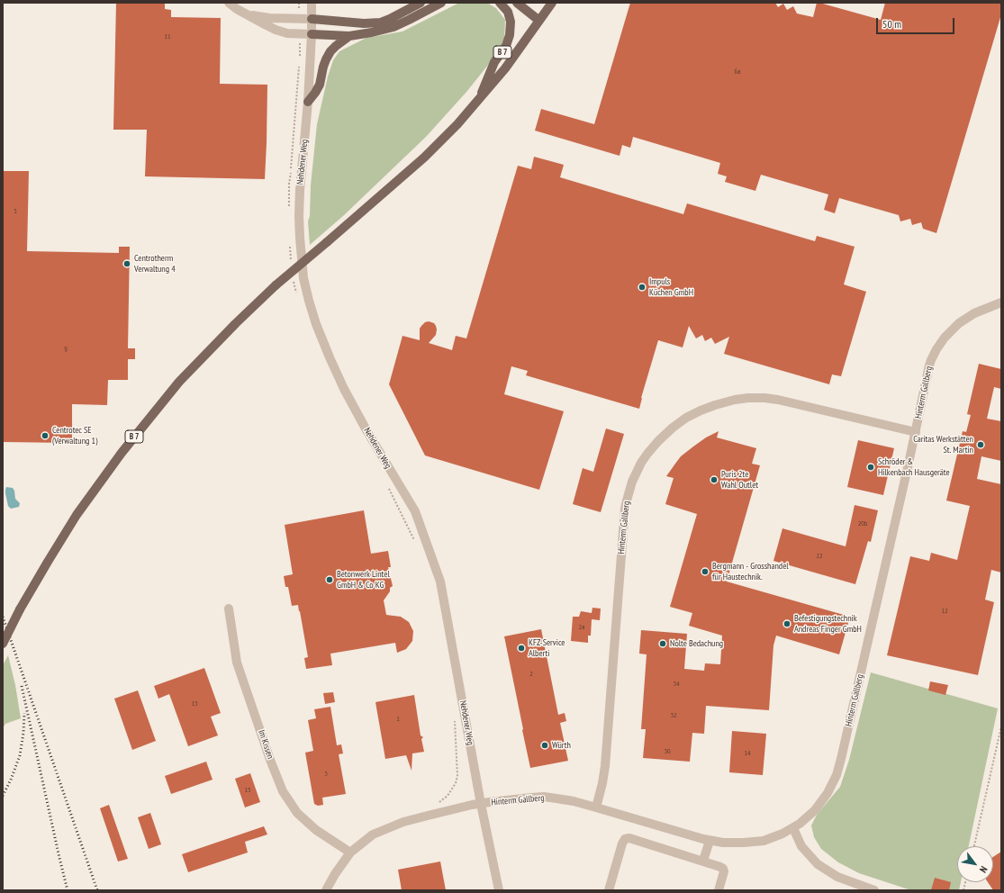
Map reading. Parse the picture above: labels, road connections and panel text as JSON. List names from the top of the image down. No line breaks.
{"streets":{"main road":["B 7"],"street":["Nehdener Weg","Hinterm Gallberg","Im Kissen"]},"crossings":[["Nehdener Weg","Hinterm Gallberg"]],"places":["Centrotherm Verwaltung 4","Impuls Küchen GmbH","Centrotec SE (Verwaltung 1)","Caritas Werkstätten St. Martin","Schröder & Hilkenbach Hausgeräte","Puris 2te Wahl Outlet","Bergmann - Grosshandel für Haustechnik.","Betonwerk Lintel GmbH & Co KG","Befestigungstechnik Andreas Finger GmbH","Nolte Bedachung","KFZ-Service Alberti","Würth"],"house_numbers":["11","6a","5","9","20b","22","12","2a","2","34","13","32","1","30","14","3","15"],"scale_bar":"50 m","north":"bottom right"}
